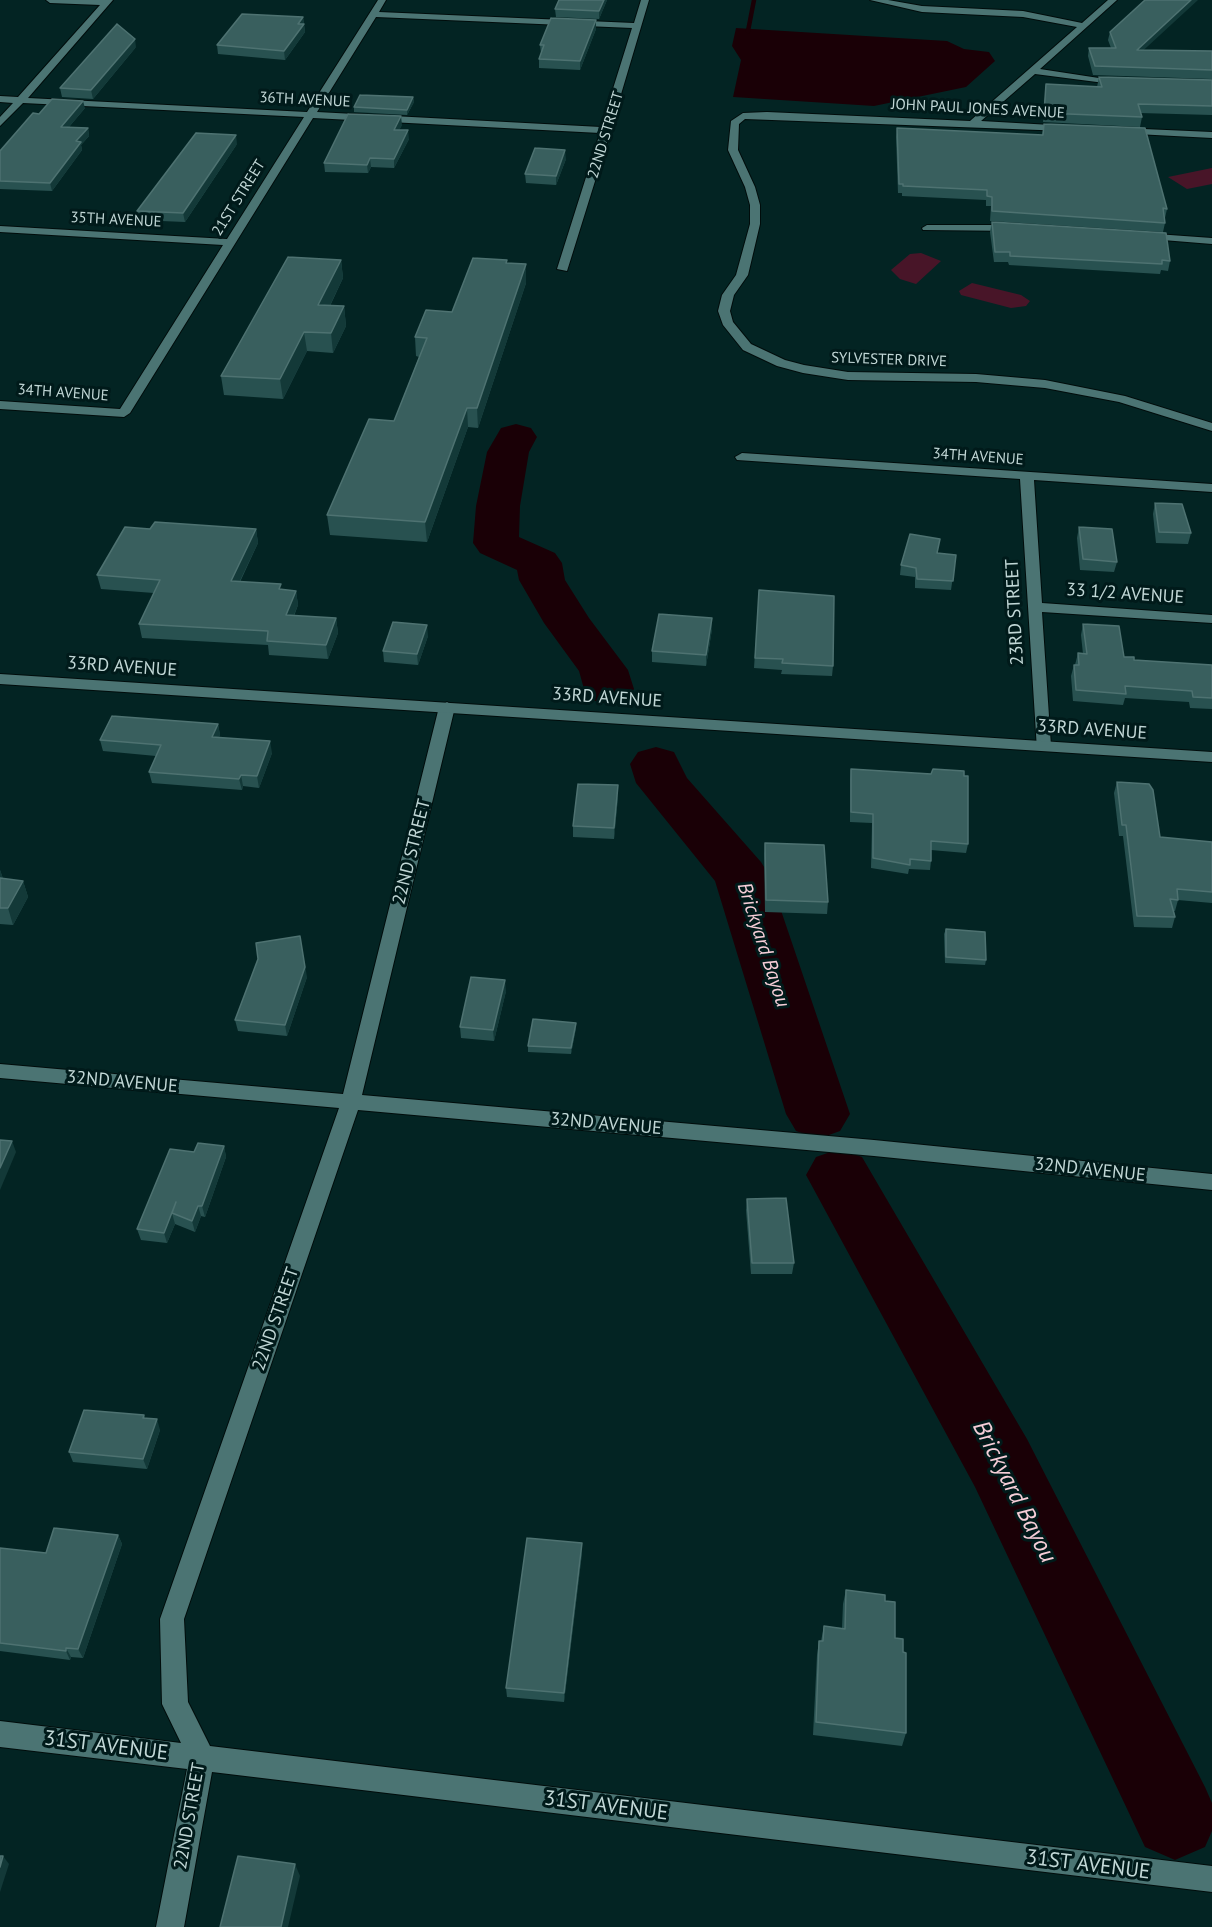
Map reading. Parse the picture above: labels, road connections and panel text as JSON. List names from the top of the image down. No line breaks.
{"streets":{"street":["36TH AVENUE","JOHN PAUL JONES AVENUE","22ND STREET","21ST STREET","35TH AVENUE","SYLVESTER DRIVE","34TH AVENUE","33 1/2 AVENUE","23RD STREET","33RD AVENUE","32ND AVENUE","31ST AVENUE"]},"crossings":[["36TH AVENUE","22ND STREET"],["36TH AVENUE","21ST STREET"],["JOHN PAUL JONES AVENUE","SYLVESTER DRIVE"],["22ND STREET","33RD AVENUE"],["22ND STREET","32ND AVENUE"],["22ND STREET","31ST AVENUE"],["21ST STREET","35TH AVENUE"],["21ST STREET","34TH AVENUE"],["34TH AVENUE","23RD STREET"],["33 1/2 AVENUE","23RD STREET"],["23RD STREET","33RD AVENUE"]],"water":["Brickyard Bayou"]}
